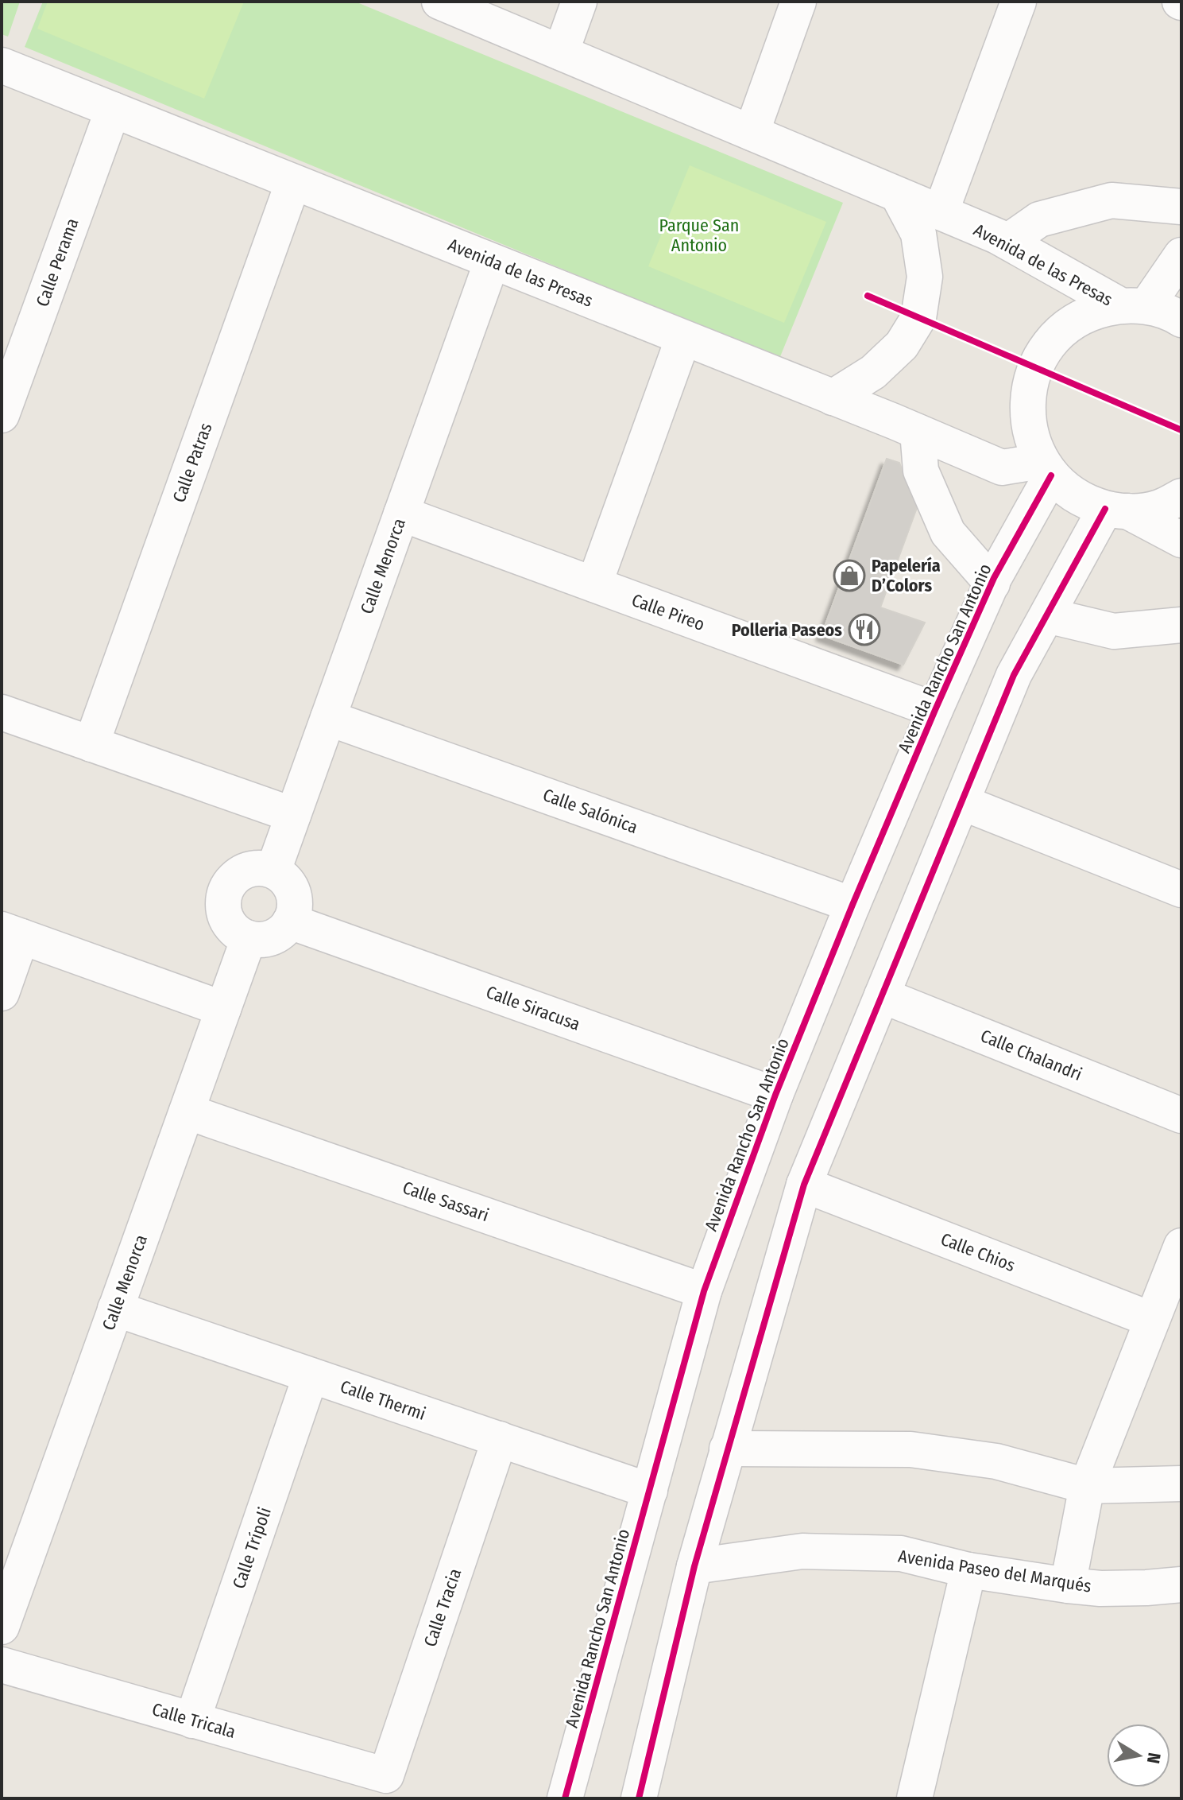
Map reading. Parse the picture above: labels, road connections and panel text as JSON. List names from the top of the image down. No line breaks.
{"streets":{"street":["Calle Perama","Avenida de las Presas","Calle Patras","Calle Menorca","Calle Pireo","Avenida Rancho San Antonio","Calle Salónica","Calle Siracusa","Calle Chalandri","Calle Sassari","Calle Chios","Calle Thermi","Calle Trípoli","Avenida Paseo del Marqués","Calle Tracia","Calle Tricala"]},"crossings":[["Calle Perama","Avenida de las Presas"],["Avenida de las Presas","Calle Patras"],["Avenida de las Presas","Calle Menorca"],["Avenida de las Presas","Avenida Rancho San Antonio"],["Calle Menorca","Calle Pireo"],["Calle Menorca","Calle Salónica"],["Calle Menorca","Calle Siracusa"],["Calle Menorca","Calle Sassari"],["Calle Menorca","Calle Thermi"],["Calle Pireo","Avenida Rancho San Antonio"],["Avenida Rancho San Antonio","Calle Salónica"],["Avenida Rancho San Antonio","Calle Siracusa"],["Avenida Rancho San Antonio","Calle Sassari"],["Avenida Rancho San Antonio","Calle Thermi"],["Calle Thermi","Calle Trípoli"],["Calle Thermi","Calle Tracia"],["Calle Trípoli","Calle Tricala"],["Calle Tracia","Calle Tricala"]],"parks":["Parque San Antonio"],"places":{"shop":["Papelería D’Colors"],"restaurant":["Polleria Paseos"]},"north":"right"}
